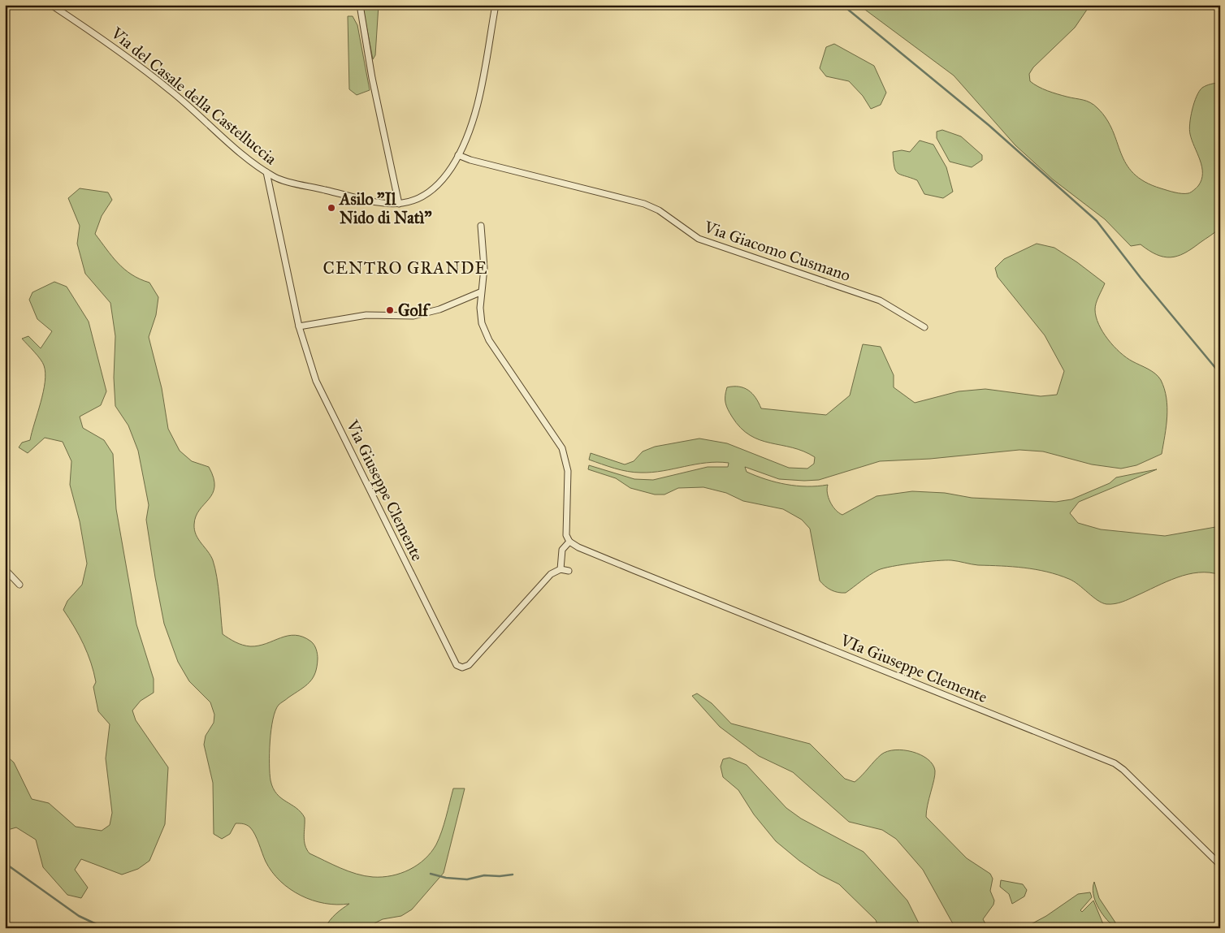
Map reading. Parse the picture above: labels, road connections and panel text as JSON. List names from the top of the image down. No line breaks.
{"streets":{"street":["Via del Casale della Castelluccia","Via Giacomo Cusmano","Via Giuseppe Clemente","VIa Giuseppe Clemente"]},"crossings":[["Via del Casale della Castelluccia","Via Giacomo Cusmano"],["Via del Casale della Castelluccia","Via Giuseppe Clemente"]],"districts":["CENTRO GRANDE"],"places":["Asilo \"Il Nido di Natì\"","Golf"]}
